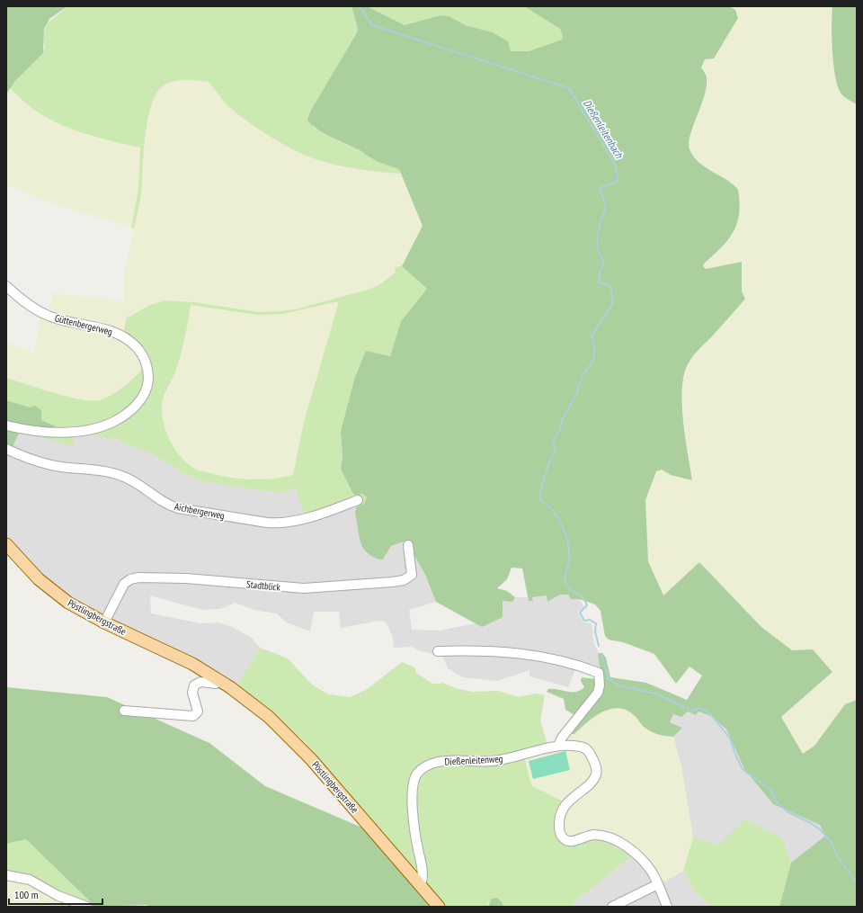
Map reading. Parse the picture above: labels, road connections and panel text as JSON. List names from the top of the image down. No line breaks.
{"streets":{"main road":["Pöstlingbergstraße"],"street":["Güttenbergerweg","Aichbergerweg","Stadtblick","Dießenleitenweg"]},"crossings":[["Stadtblick","Pöstlingbergstraße"],["Pöstlingbergstraße","Dießenleitenweg"]],"water":["Dießenleitenbach"],"scale_bar":"100 m"}
